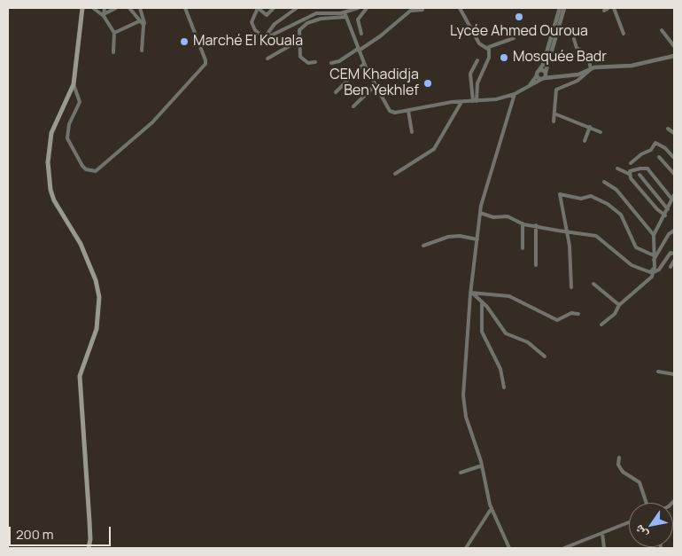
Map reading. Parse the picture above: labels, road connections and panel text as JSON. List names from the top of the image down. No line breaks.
{"places":["Lycée Ahmed Ouroua","Marché El Kouala","Mosquée Badr","CEM Khadidja Ben Yekhlef"],"scale_bar":"200 m","north":"bottom left"}
